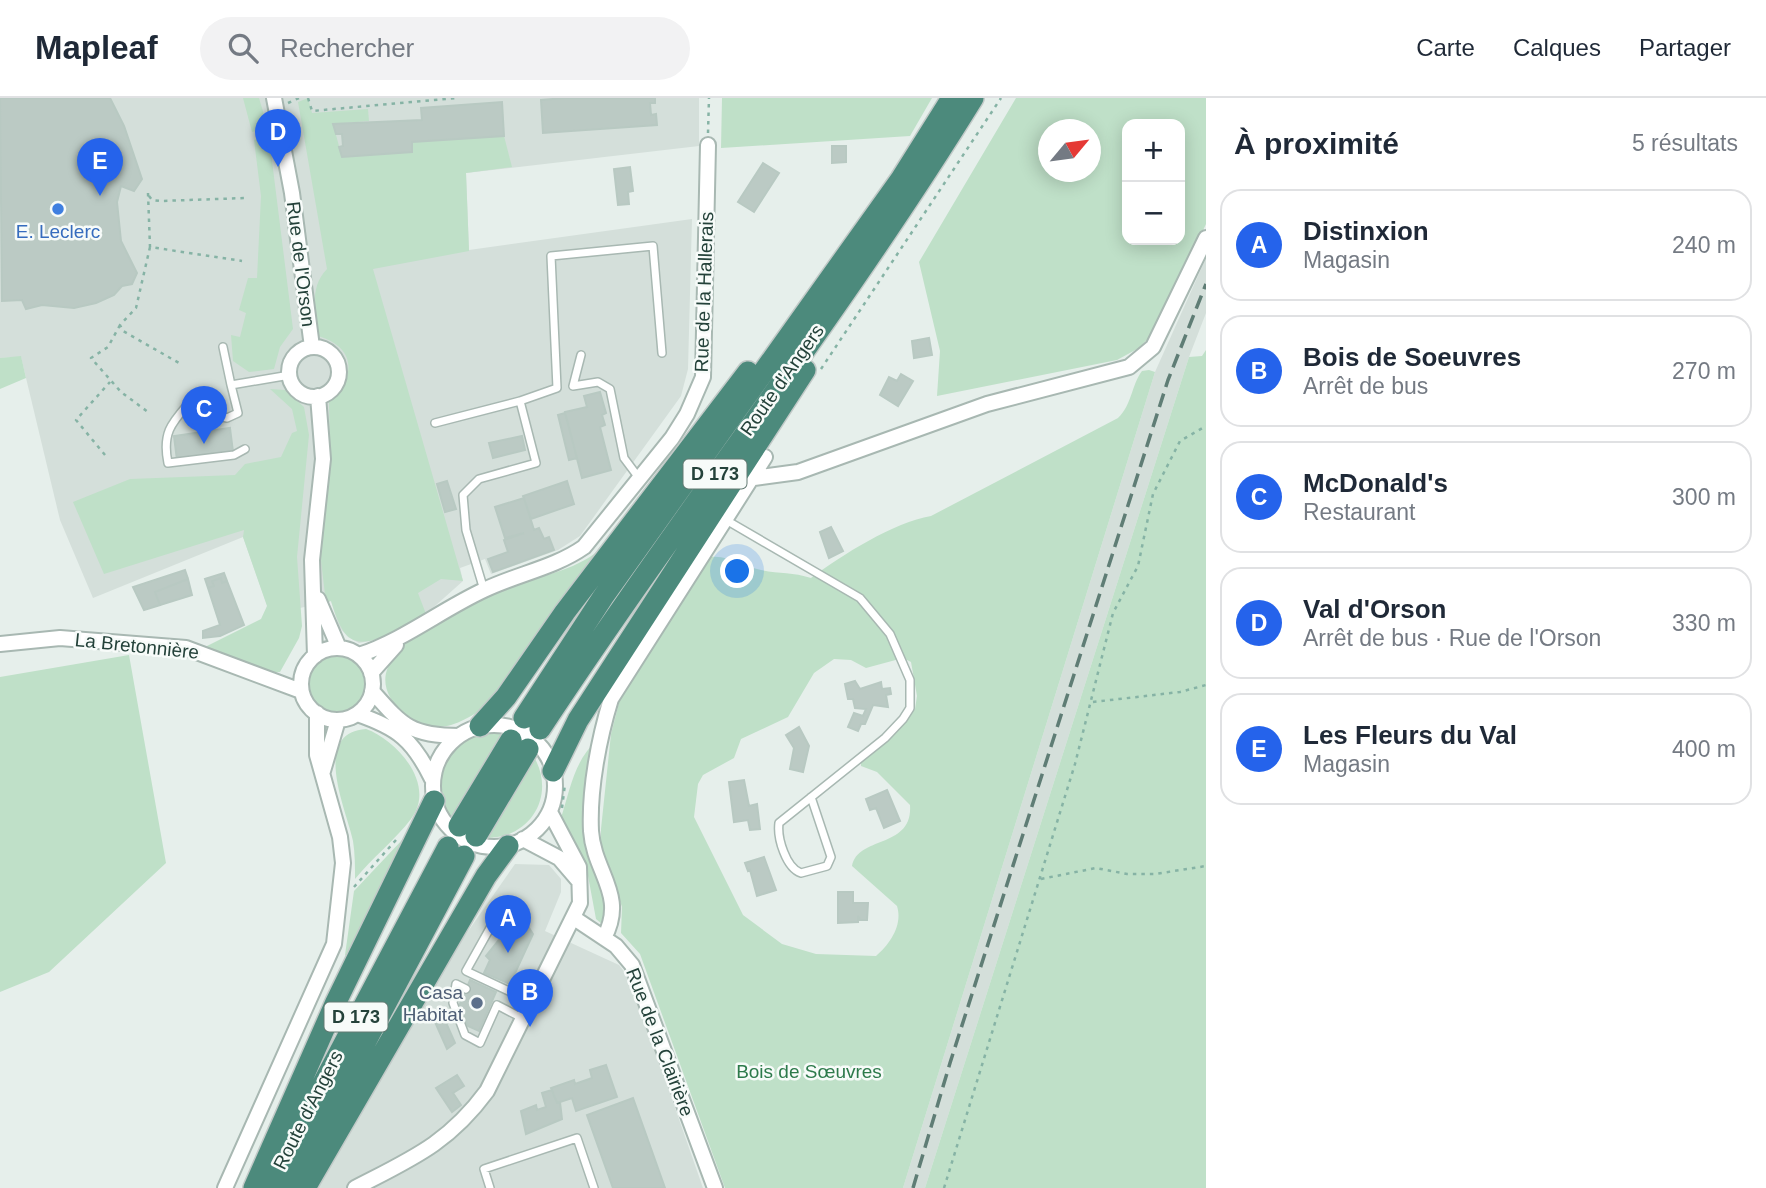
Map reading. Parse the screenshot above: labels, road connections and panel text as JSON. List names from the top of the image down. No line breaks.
{"streets":{"highway":["Route d'Angers","D 173"],"street":["Rue de l'Orson","Rue de la Hallerais","La Bretonnière","Rue de la Clairière"]},"crossings":[["Rue de la Hallerais","La Bretonnière"]],"parks":["Bois de Sœuvres"],"places":["E. Leclerc","Casa Habitat"],"north":"top right","page":{"header":"Mapleaf","search":"Rechercher","nav":["Carte","Calques","Partager"],"heading":["À proximité","5 résultats"],"pins":["D","E","C","A","B"],"map_buttons":["+","−"],"list":[{"mark":"A","name":"Distinxion","note":"Magasin","value":"240 m"},{"mark":"B","name":"Bois de Soeuvres","note":"Arrêt de bus","value":"270 m"},{"mark":"C","name":"McDonald's","note":"Restaurant","value":"300 m"},{"mark":"D","name":"Val d'Orson","note":"Arrêt de bus · Rue de l'Orson","value":"330 m"},{"mark":"E","name":"Les Fleurs du Val","note":"Magasin","value":"400 m"}]}}
